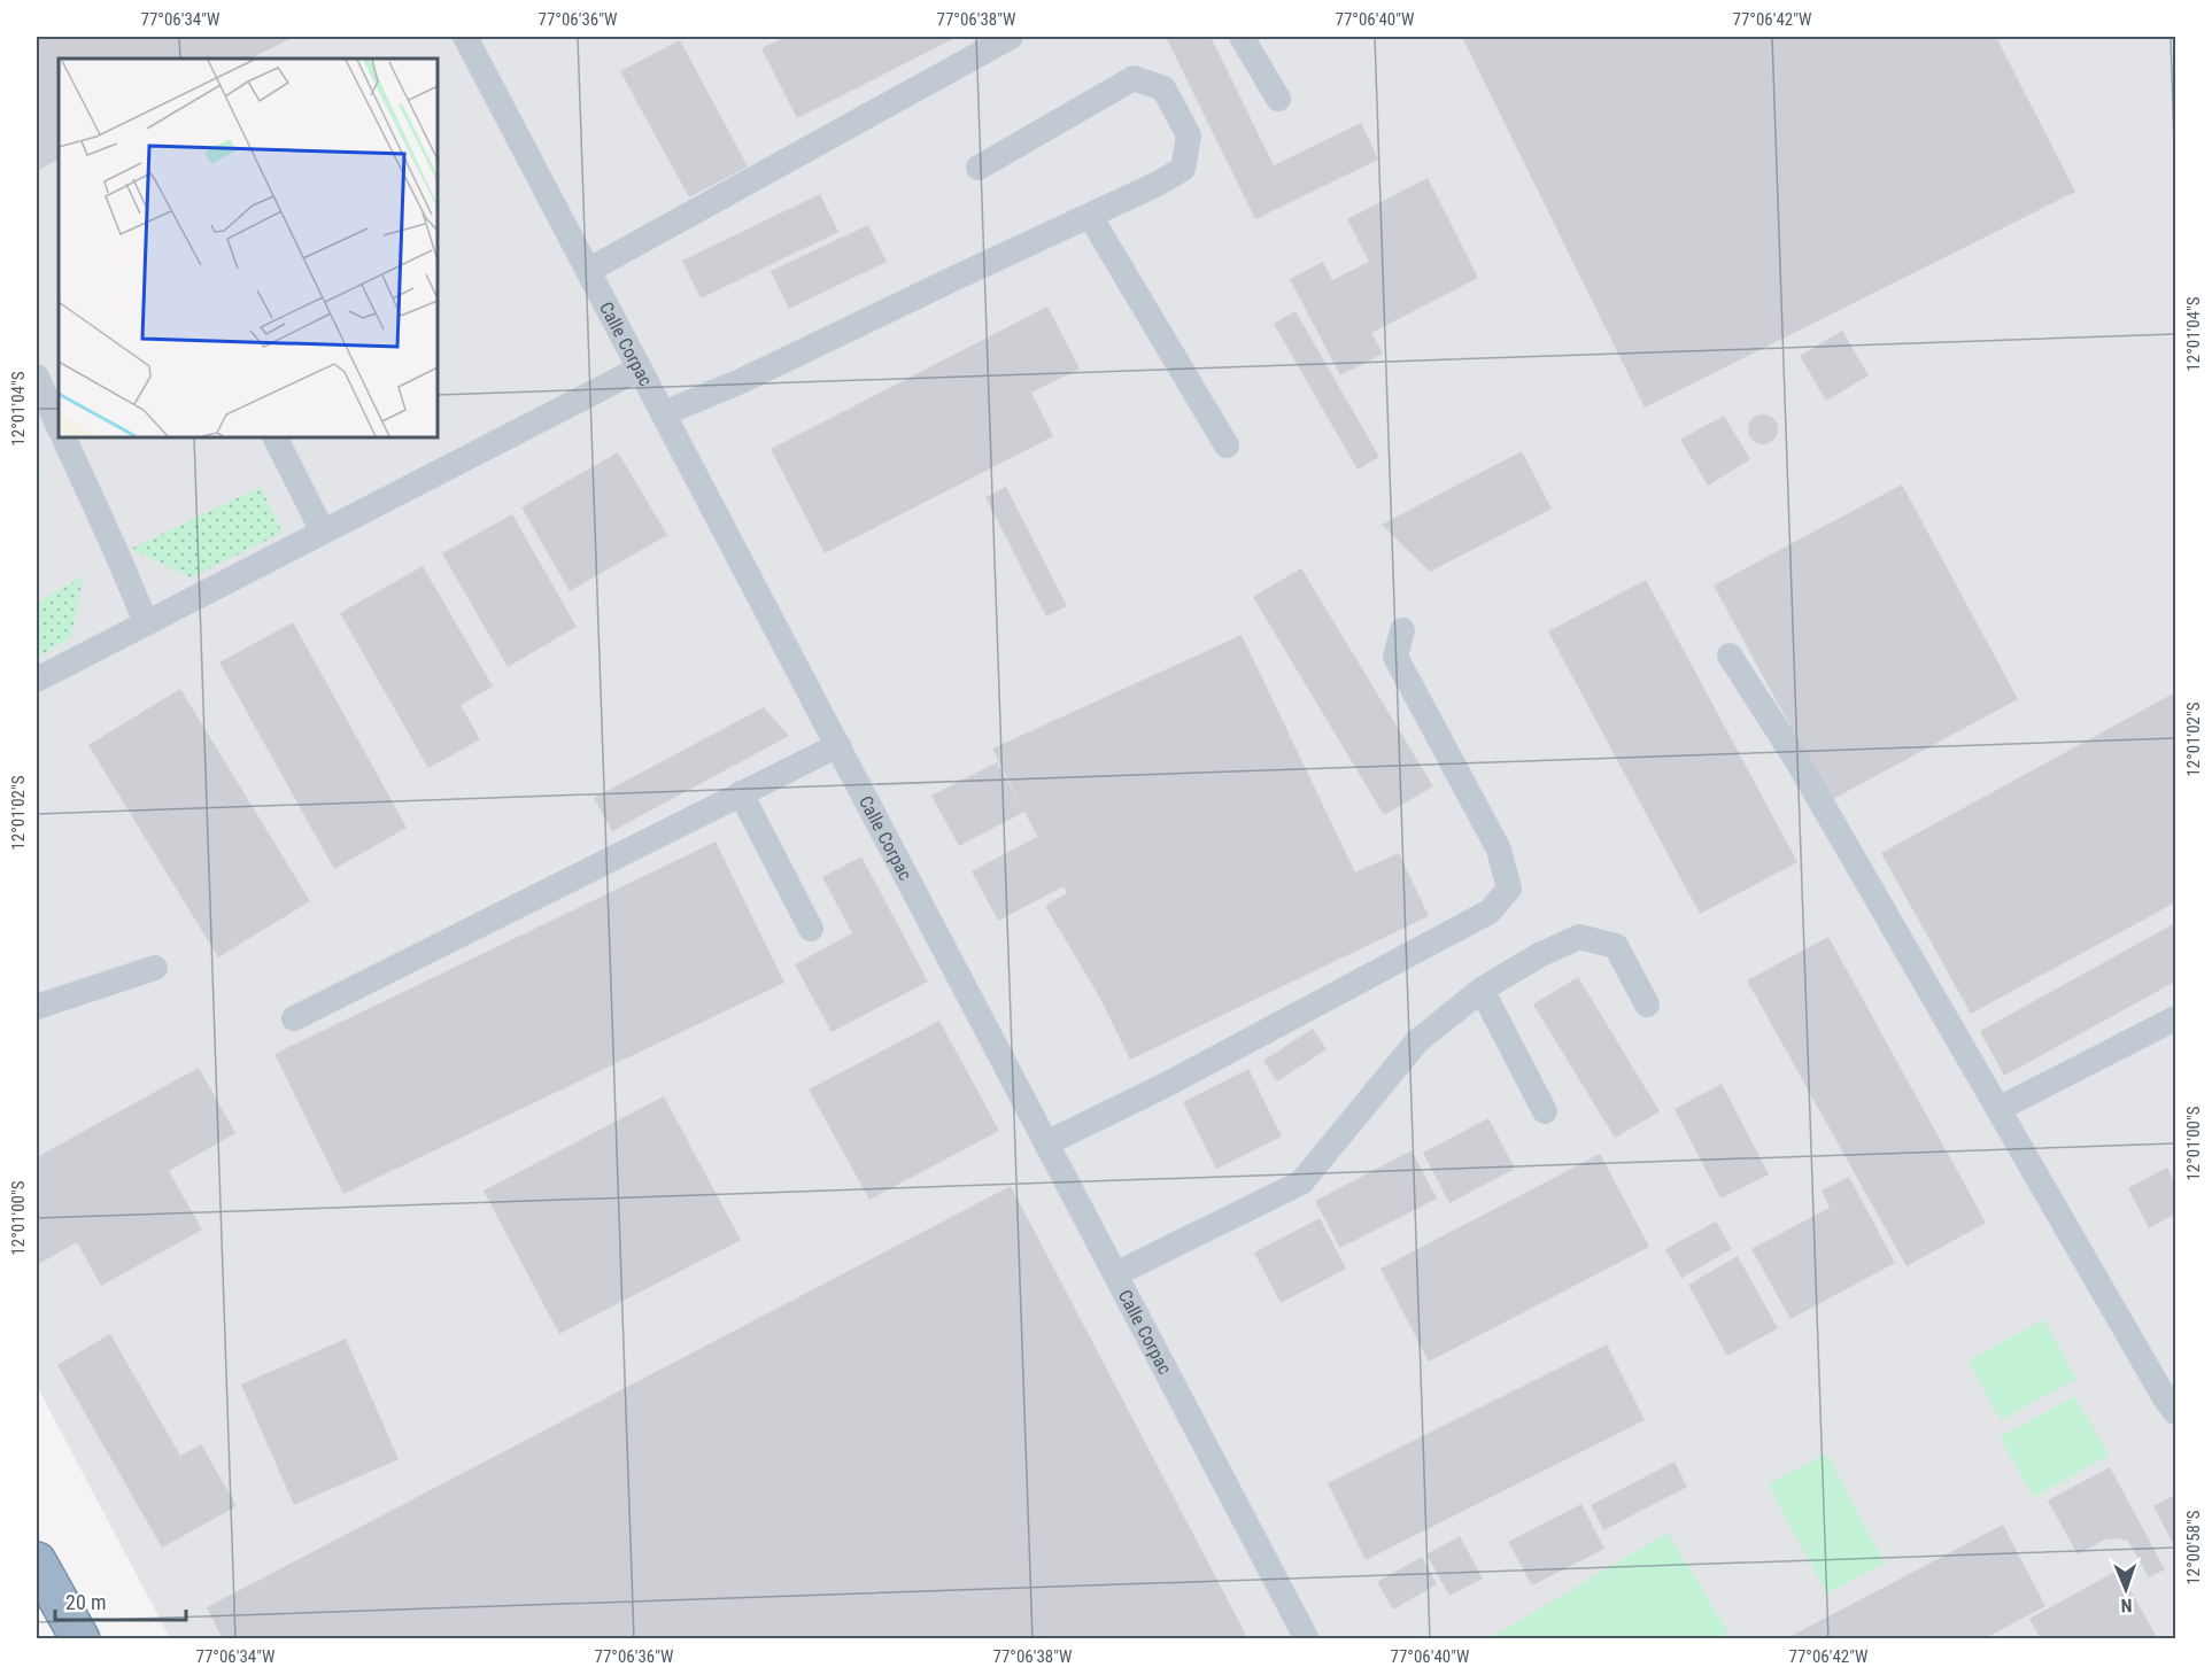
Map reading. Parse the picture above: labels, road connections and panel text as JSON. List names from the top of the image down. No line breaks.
{"streets":{"lane":["Calle Corpac"]},"scale_bar":"20 m","north":"bottom","coordinates":["77°06'34\"W","77°06'36\"W","77°06'38\"W","77°06'40\"W","77°06'42\"W","12°01'04\"S","12°01'02\"S","12°01'00\"S","12°00'58\"S"]}
